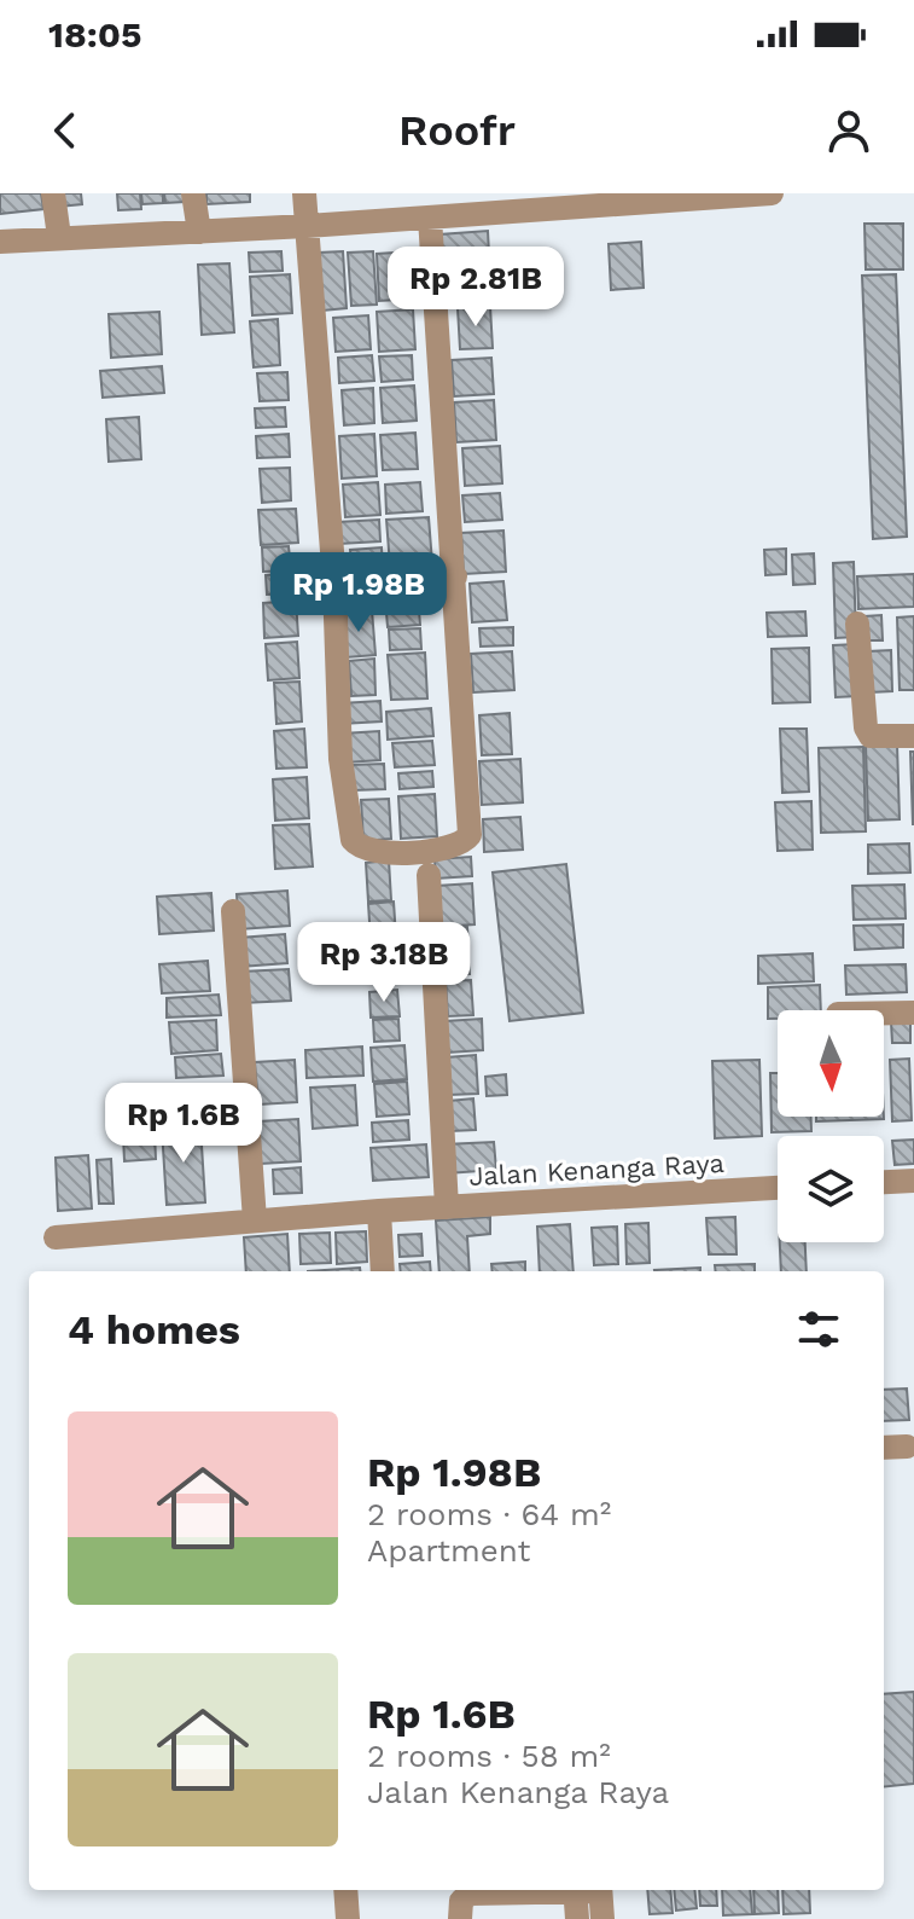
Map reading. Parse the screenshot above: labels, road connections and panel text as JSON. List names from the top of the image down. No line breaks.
{"streets":{"street":["Jalan Kenanga Raya"]},"north":"bottom","page":{"status":"18:05","header":"Roofr","price":["Rp 2.81B","Rp 1.98B","Rp 3.18B","Rp 1.6B"],"heading":"4 homes","list":[{"name":"Rp 1.98B","note":"2 rooms · 64 m² · Apartment"},{"name":"Rp 1.6B","note":"2 rooms · 58 m² · Jalan Kenanga Raya"}]}}
